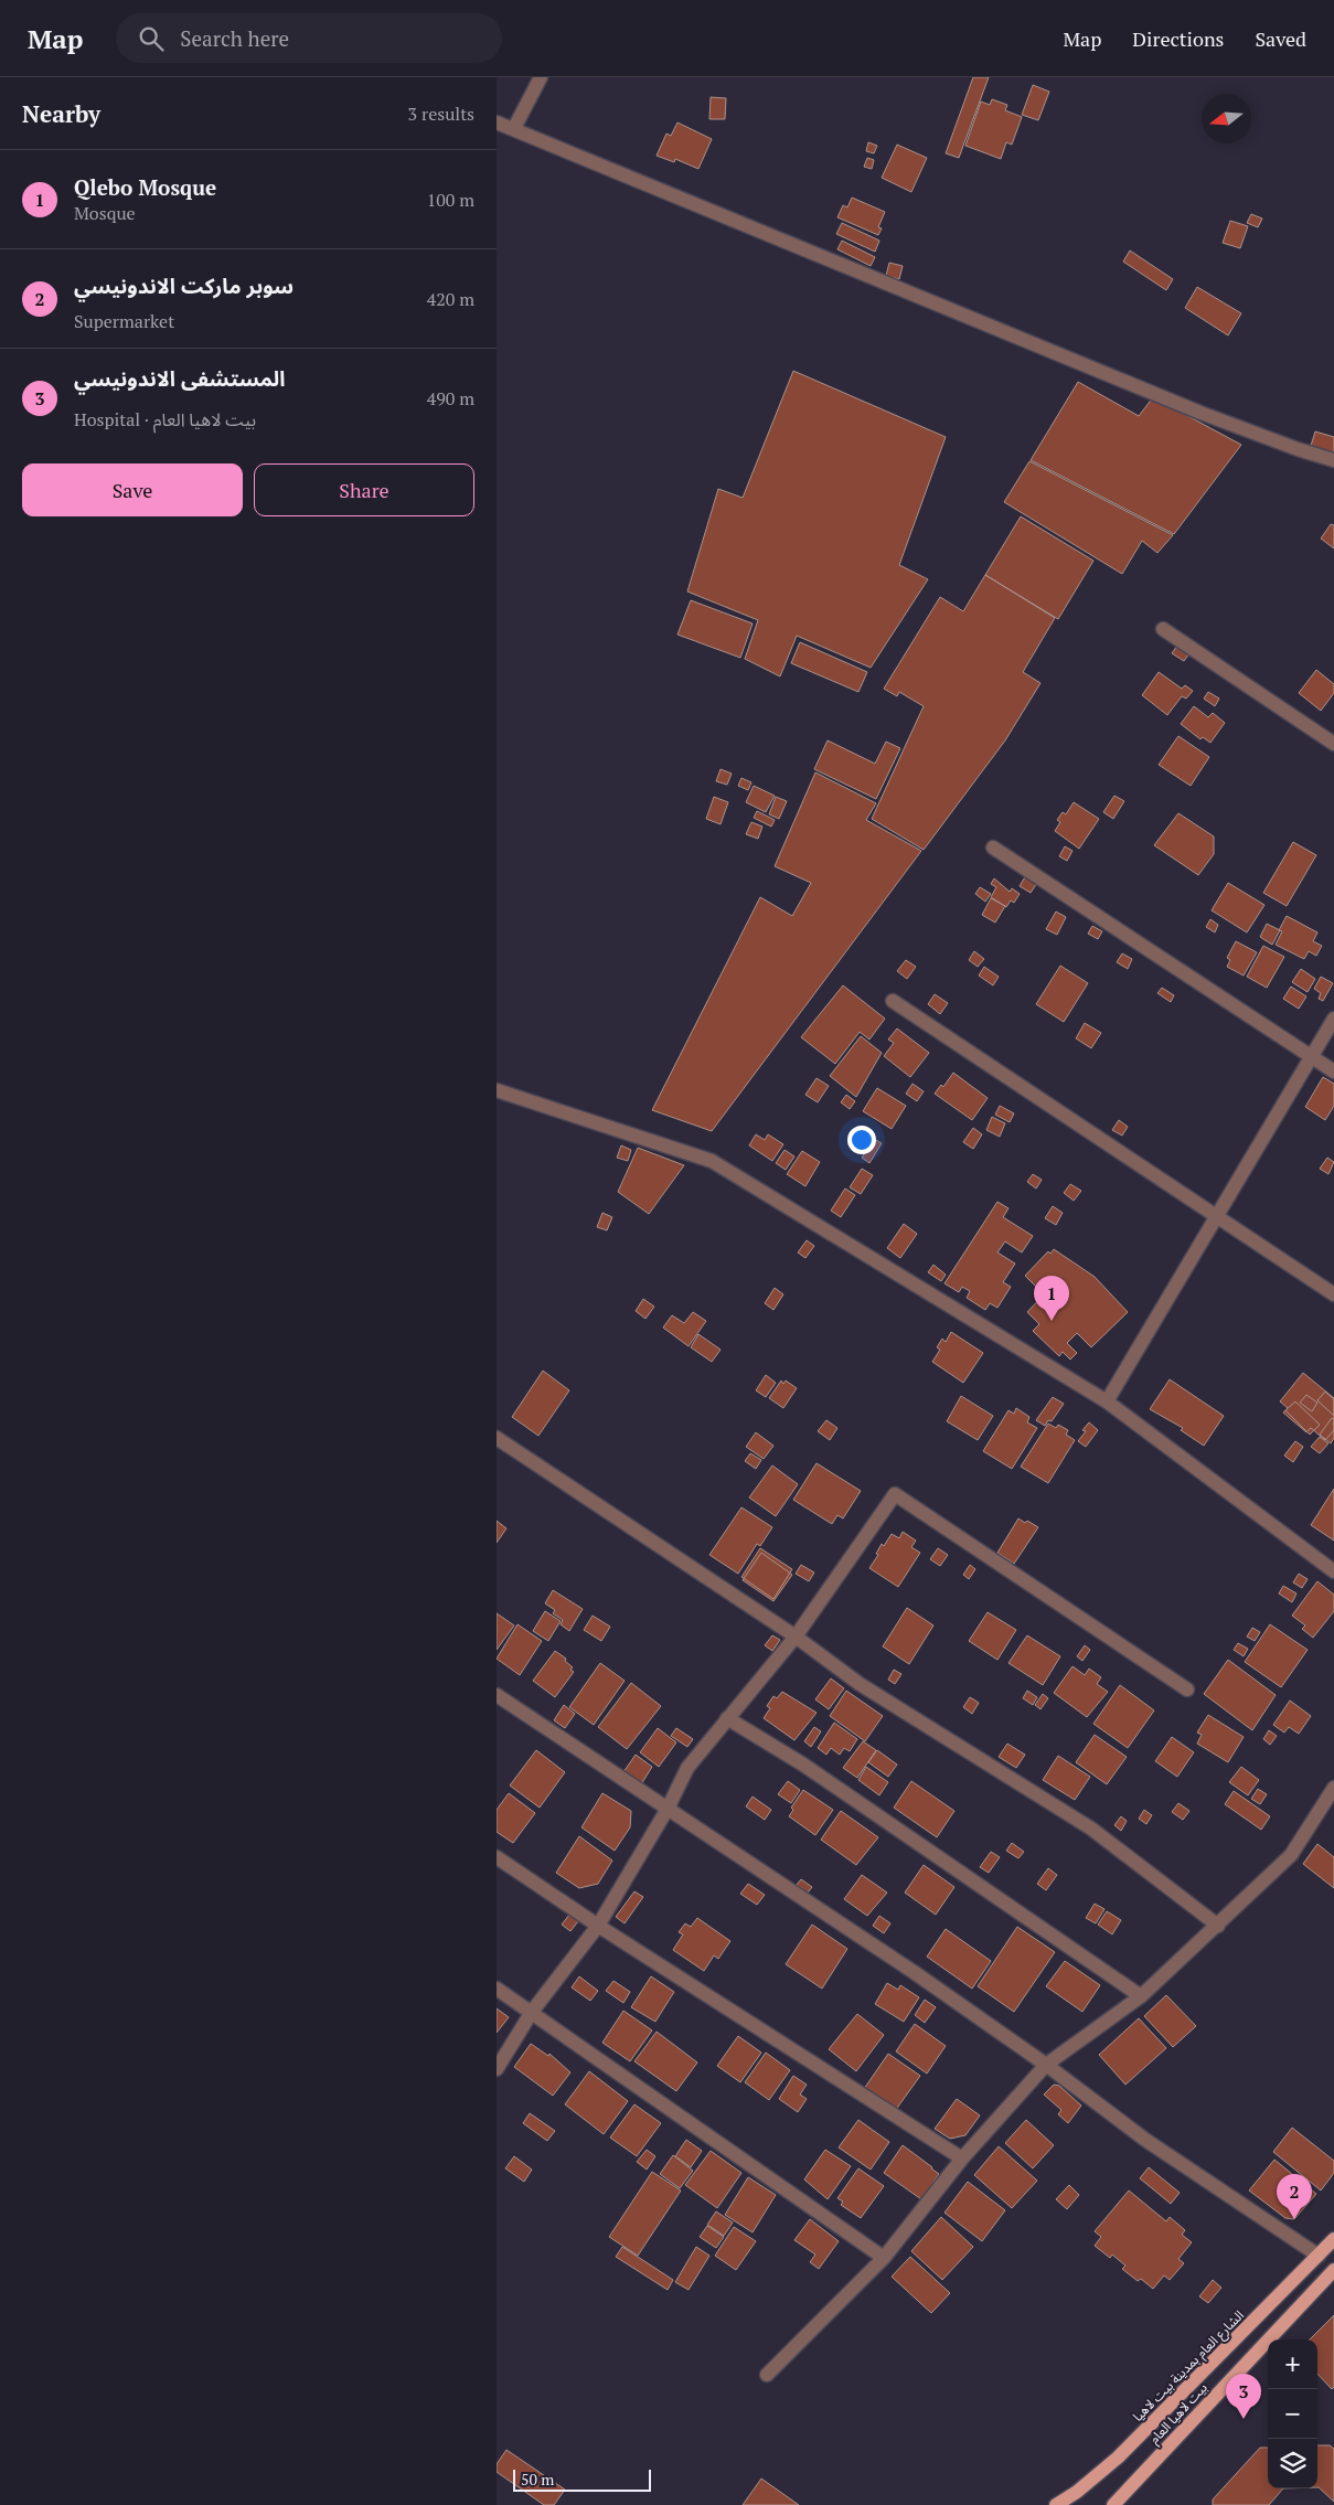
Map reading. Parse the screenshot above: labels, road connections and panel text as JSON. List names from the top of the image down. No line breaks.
{"streets":{"main road":["الشارع العام بمدينة بيت لاهيا","بيت لاهيا العام"]},"scale_bar":"50 m","north":"left","page":{"header":"Map","search":"Search here","nav":["Map","Directions","Saved"],"heading":["Nearby","3 results"],"list":[{"mark":"1","name":"Qlebo Mosque","note":"Mosque","value":"100 m"},{"mark":"2","name":"سوبر ماركت الاندونيسي","note":"Supermarket","value":"420 m"},{"mark":"3","name":"المستشفى الاندونيسي","note":"Hospital · بيت لاهيا العام","value":"490 m"}],"buttons":["Save","Share"],"pins":["1","2","3"],"map_buttons":["+","−"],"scale":"50 m"}}
